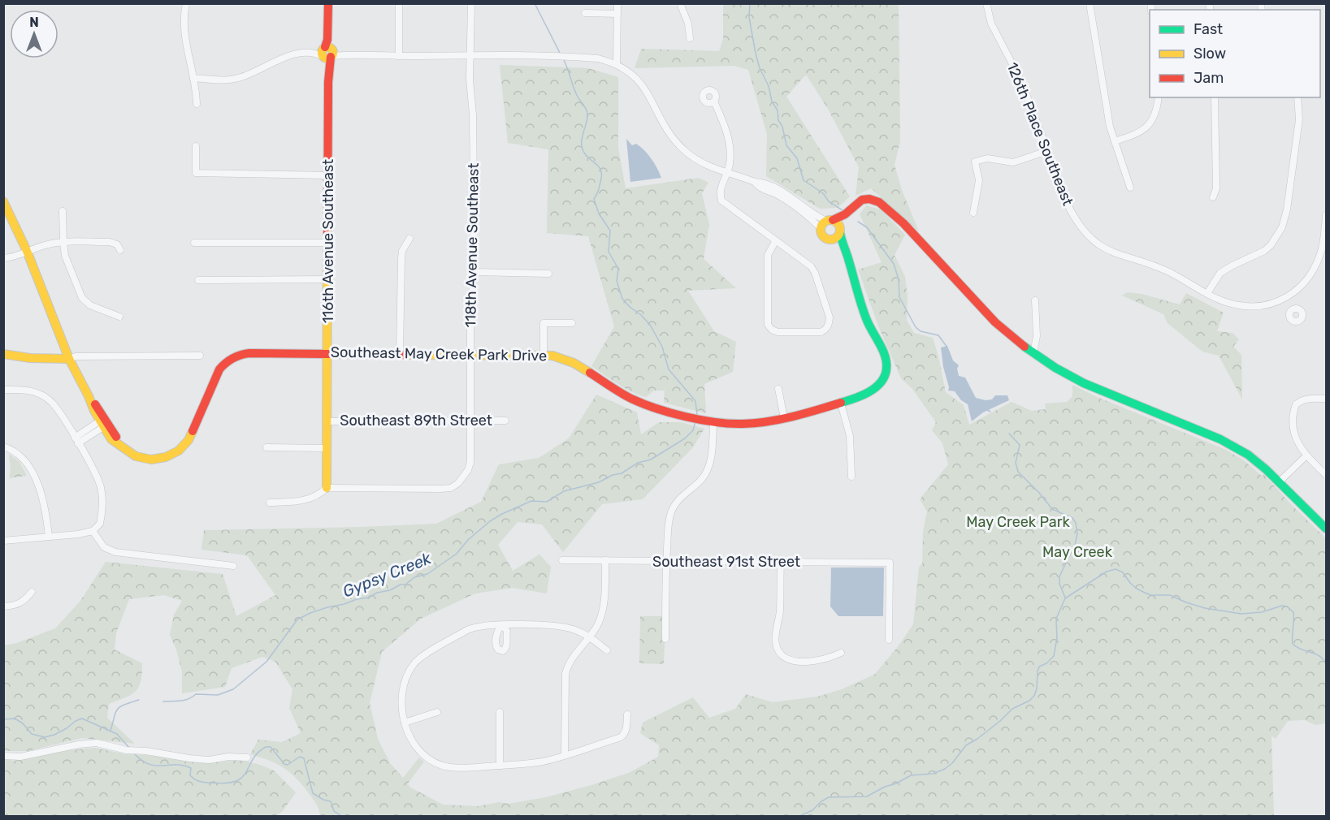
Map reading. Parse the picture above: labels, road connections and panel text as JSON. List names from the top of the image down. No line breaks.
{"streets":{"street":["126th Place Southeast","116th Avenue Southeast","118th Avenue Southeast","Southeast May Creek Park Drive","Southeast 89th Street","Southeast 91st Street"]},"crossings":[["116th Avenue Southeast","118th Avenue Southeast"],["116th Avenue Southeast","Southeast May Creek Park Drive"],["116th Avenue Southeast","Southeast 89th Street"],["118th Avenue Southeast","Southeast May Creek Park Drive"],["118th Avenue Southeast","Southeast 89th Street"]],"water":["Gypsy Creek"],"parks":["May Creek Park","May Creek"],"legend":["Fast","Slow","Jam"],"north":"top"}
